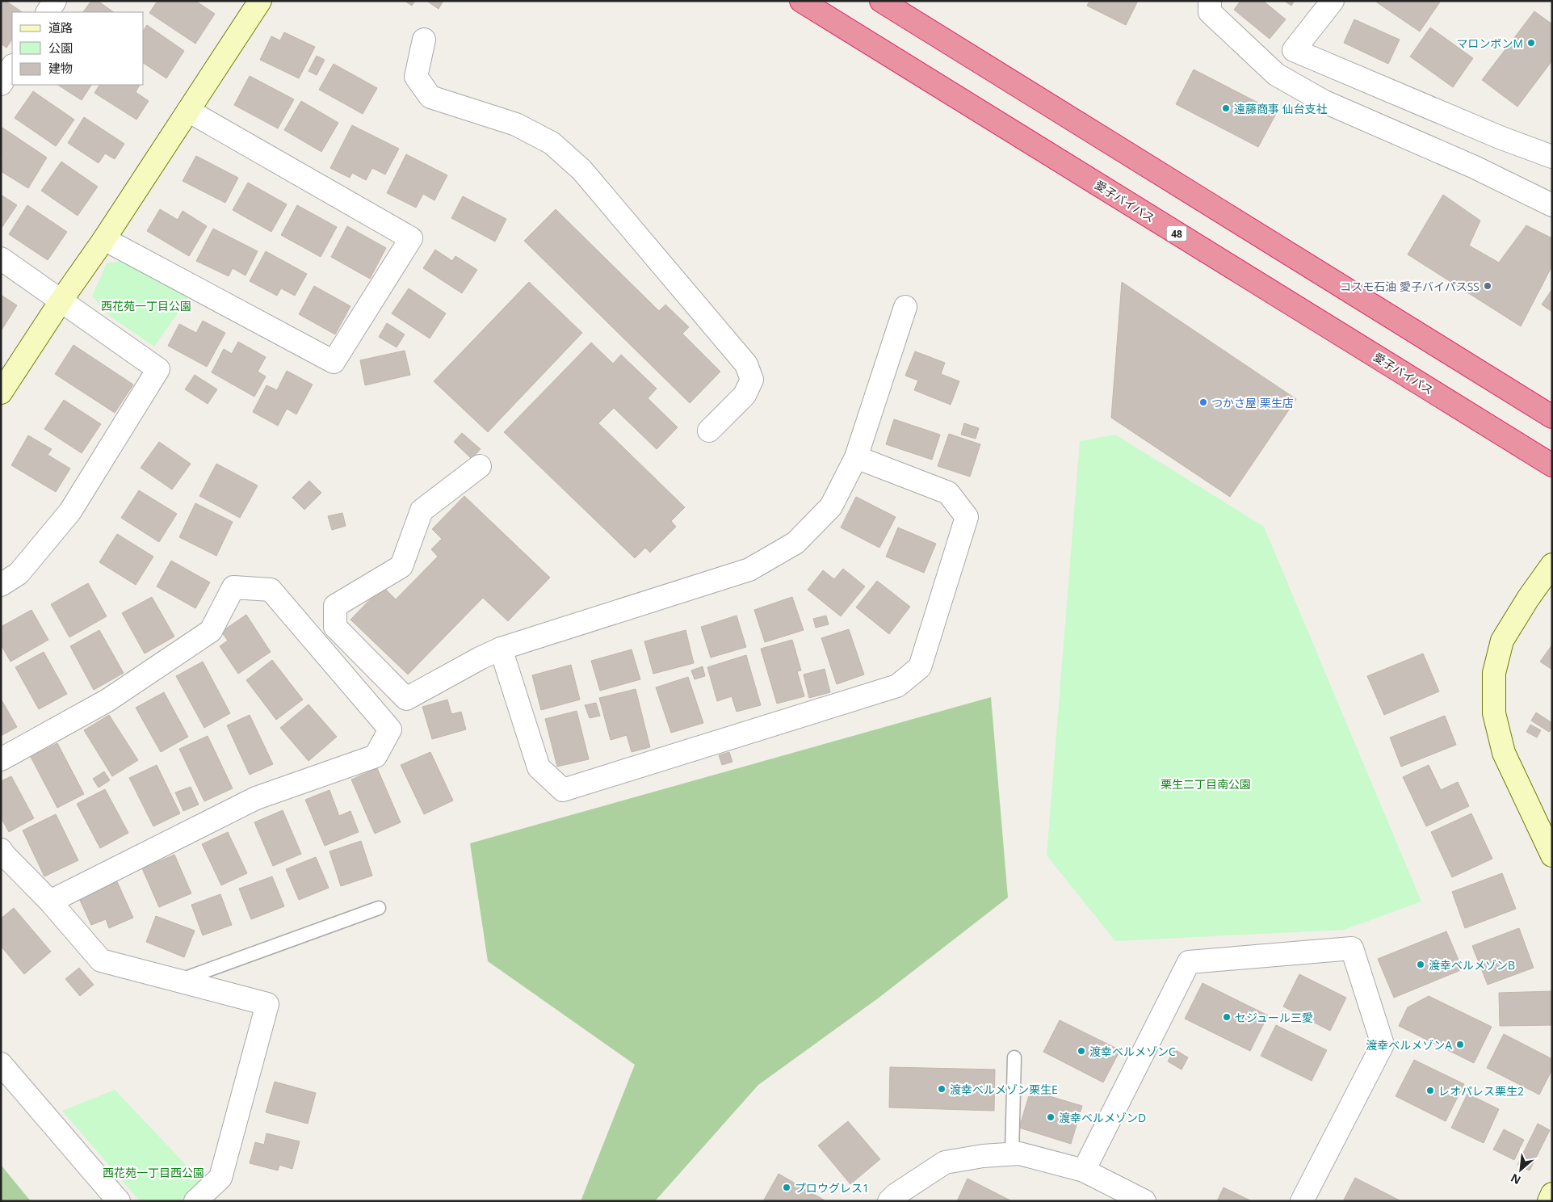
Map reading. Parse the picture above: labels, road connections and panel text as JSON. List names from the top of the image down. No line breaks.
{"streets":{"highway":["愛子バイパス","48"]},"parks":["西花苑一丁目公園","栗生二丁目南公園","西花苑一丁目西公園"],"places":["マロンボンM","遠藤商事 仙台支社","コスモ石油 愛子バイパスSS","つかさ屋 栗生店","渡幸ベルメゾンB","セジュール三愛","渡幸ベルメゾンA","渡幸ベルメゾンC","渡幸ベルメゾン栗生E","レオパレス栗生2","渡幸ベルメゾンD","プロウグレス1"],"legend":["道路","公園","建物"],"north":"bottom left"}
